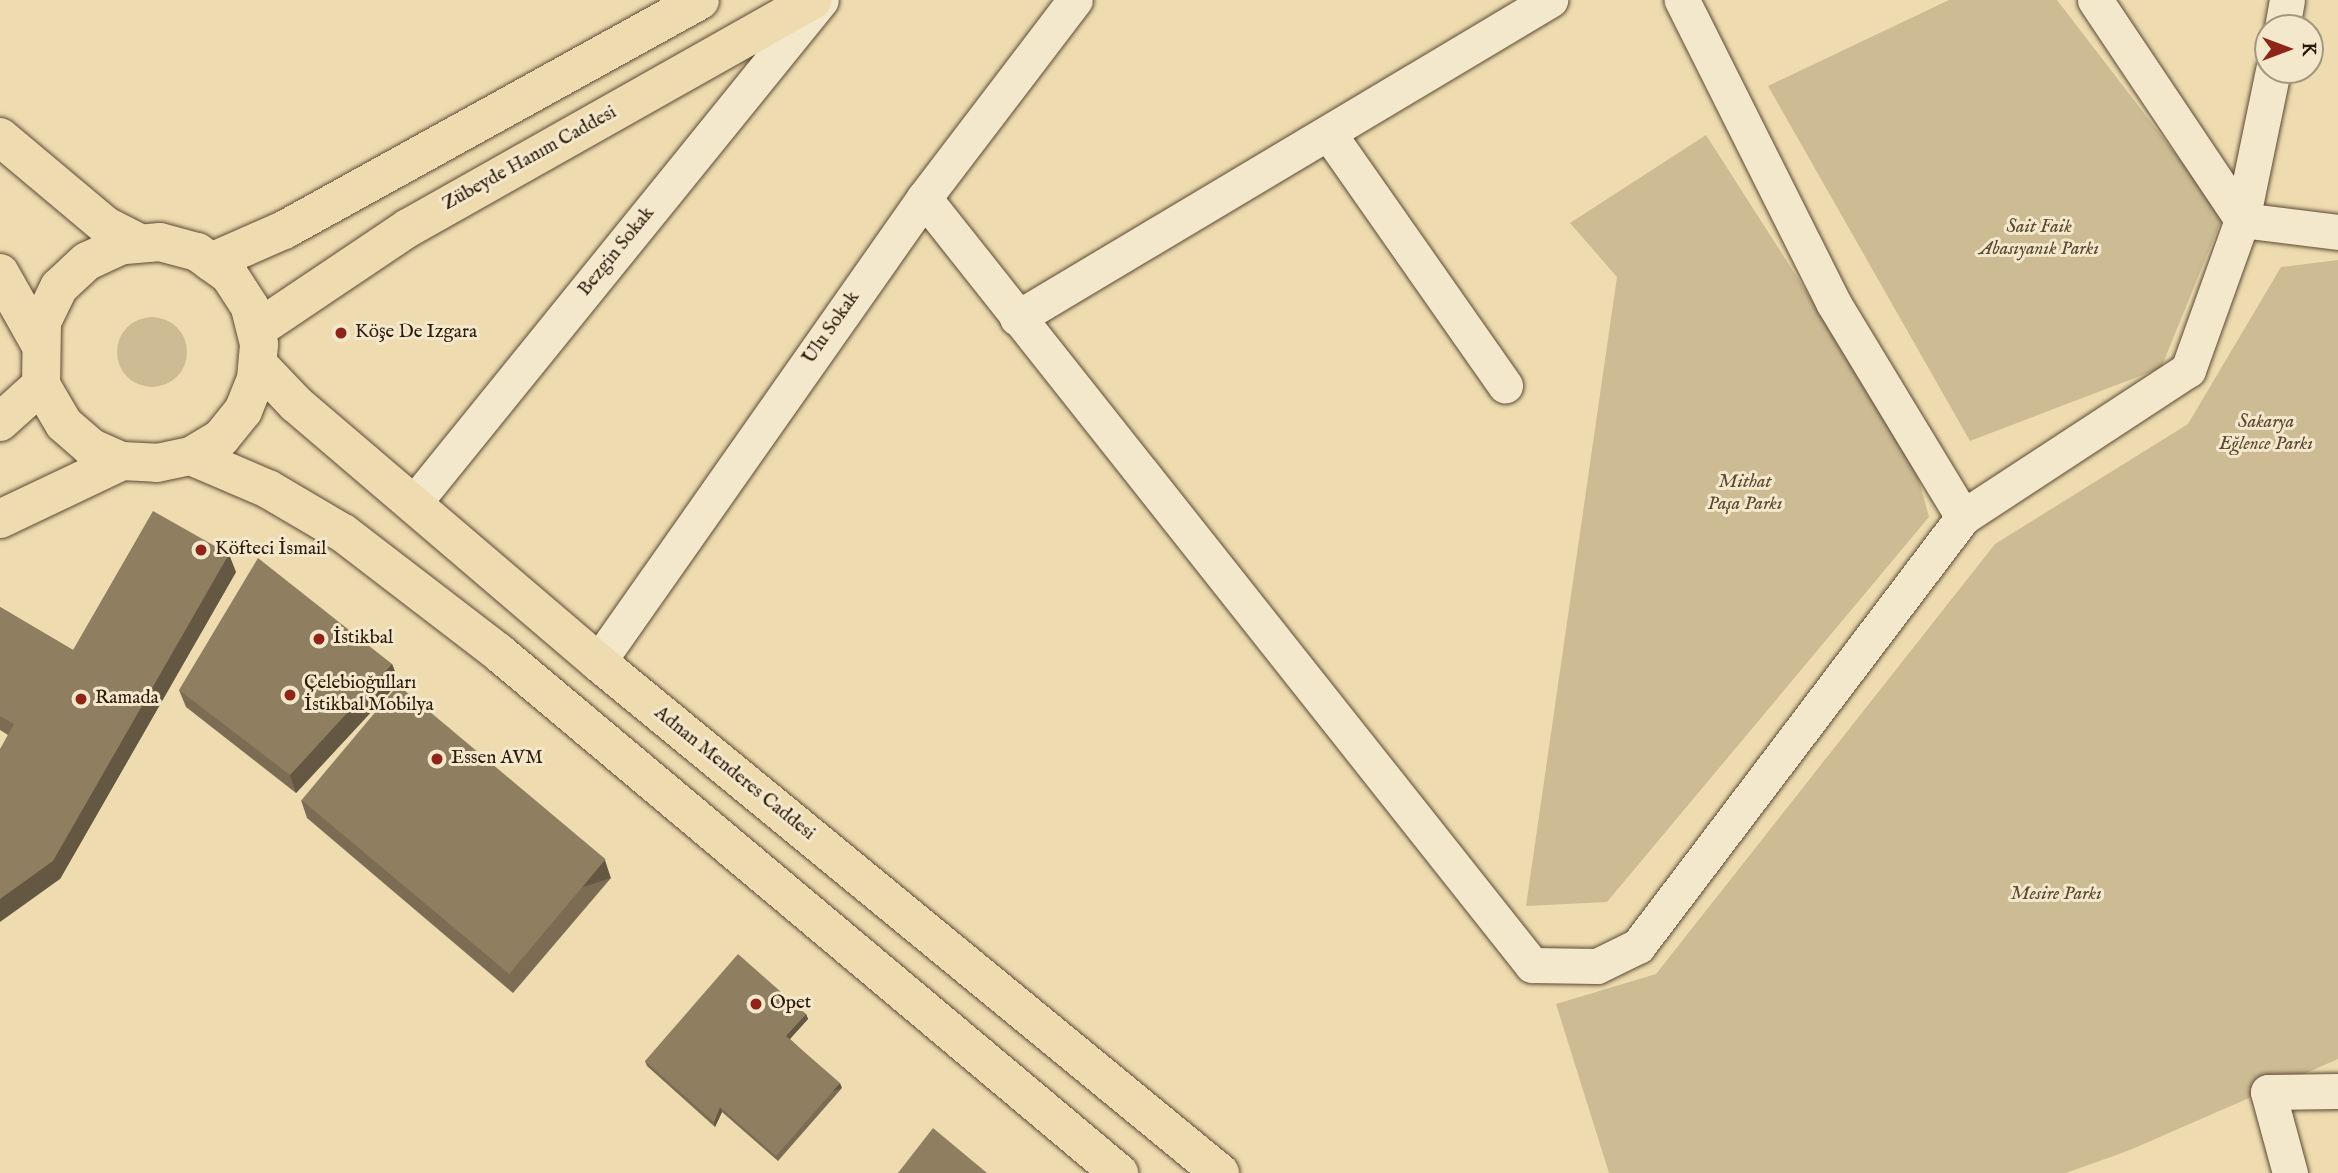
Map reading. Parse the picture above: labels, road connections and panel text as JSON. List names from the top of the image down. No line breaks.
{"streets":{"main road":["Zübeyde Hanım Caddesi","Adnan Menderes Caddesi"],"street":["Bezgin Sokak","Ulu Sokak"]},"crossings":[["Zübeyde Hanım Caddesi","Adnan Menderes Caddesi"],["Bezgin Sokak","Adnan Menderes Caddesi"],["Ulu Sokak","Adnan Menderes Caddesi"]],"parks":["Sait Faik Abasıyanık Parkı","Sakarya Eğlence Parkı","Mithat Paşa Parkı","Mesire Parkı"],"places":["Köşe De Izgara","Köfteci İsmail","İstikbal","Çelebioğulları İstikbal Mobilya","Ramada","Essen AVM","Opet"],"north":"right"}
